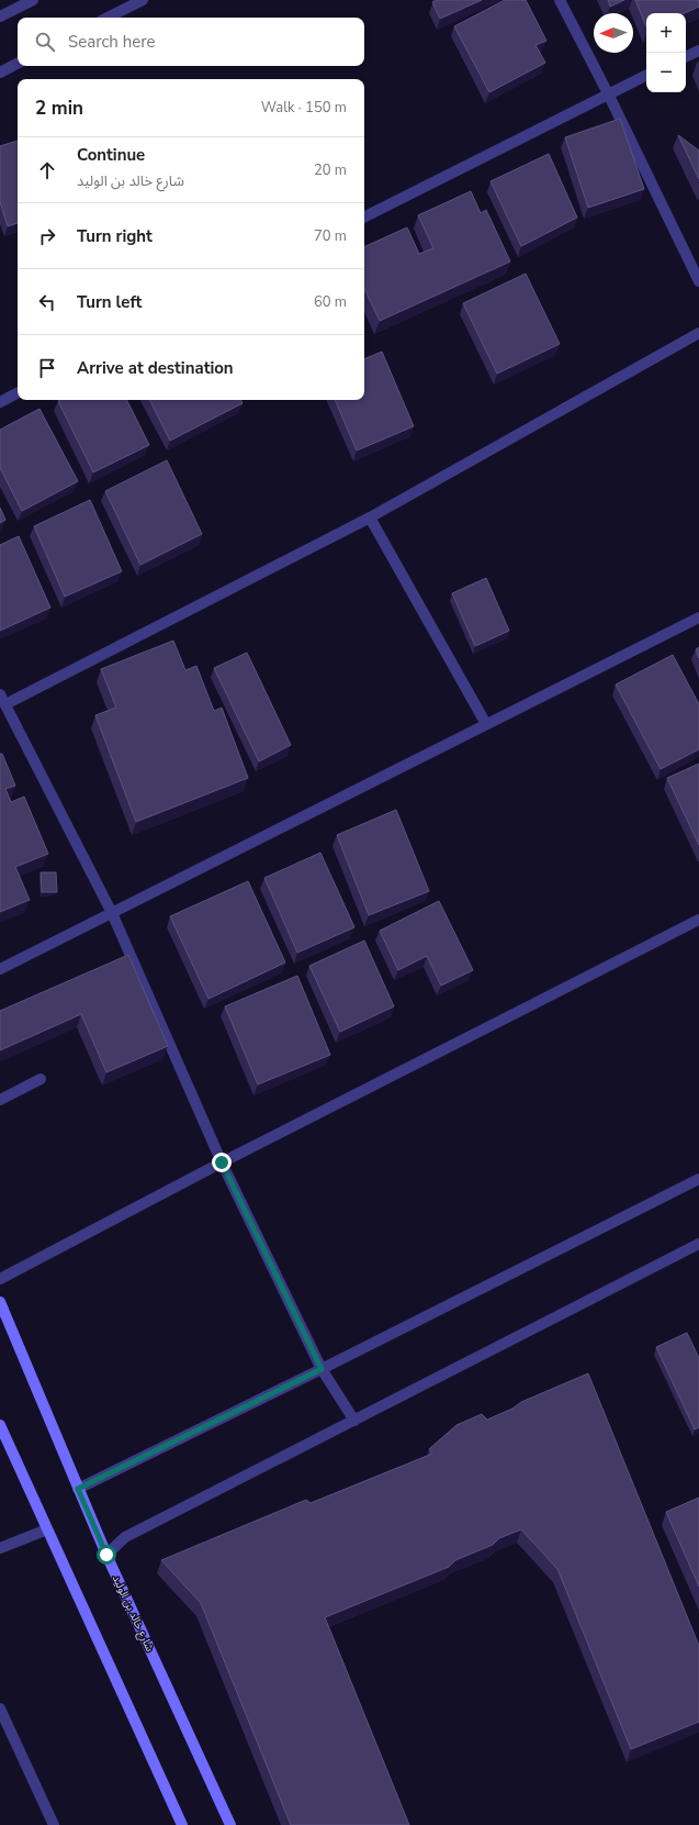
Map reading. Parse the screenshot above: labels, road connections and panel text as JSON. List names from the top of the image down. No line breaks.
{"streets":{"main road":["شارع خالد بن الوليد"]},"north":"left","page":{"map_buttons":["+","−"],"search":"Search here","heading":["2 min","Walk · 150 m"],"list":[["Continue","شارع خالد بن الوليد","20 m"],["Turn right","70 m"],["Turn left","60 m"],"Arrive at destination"]}}
